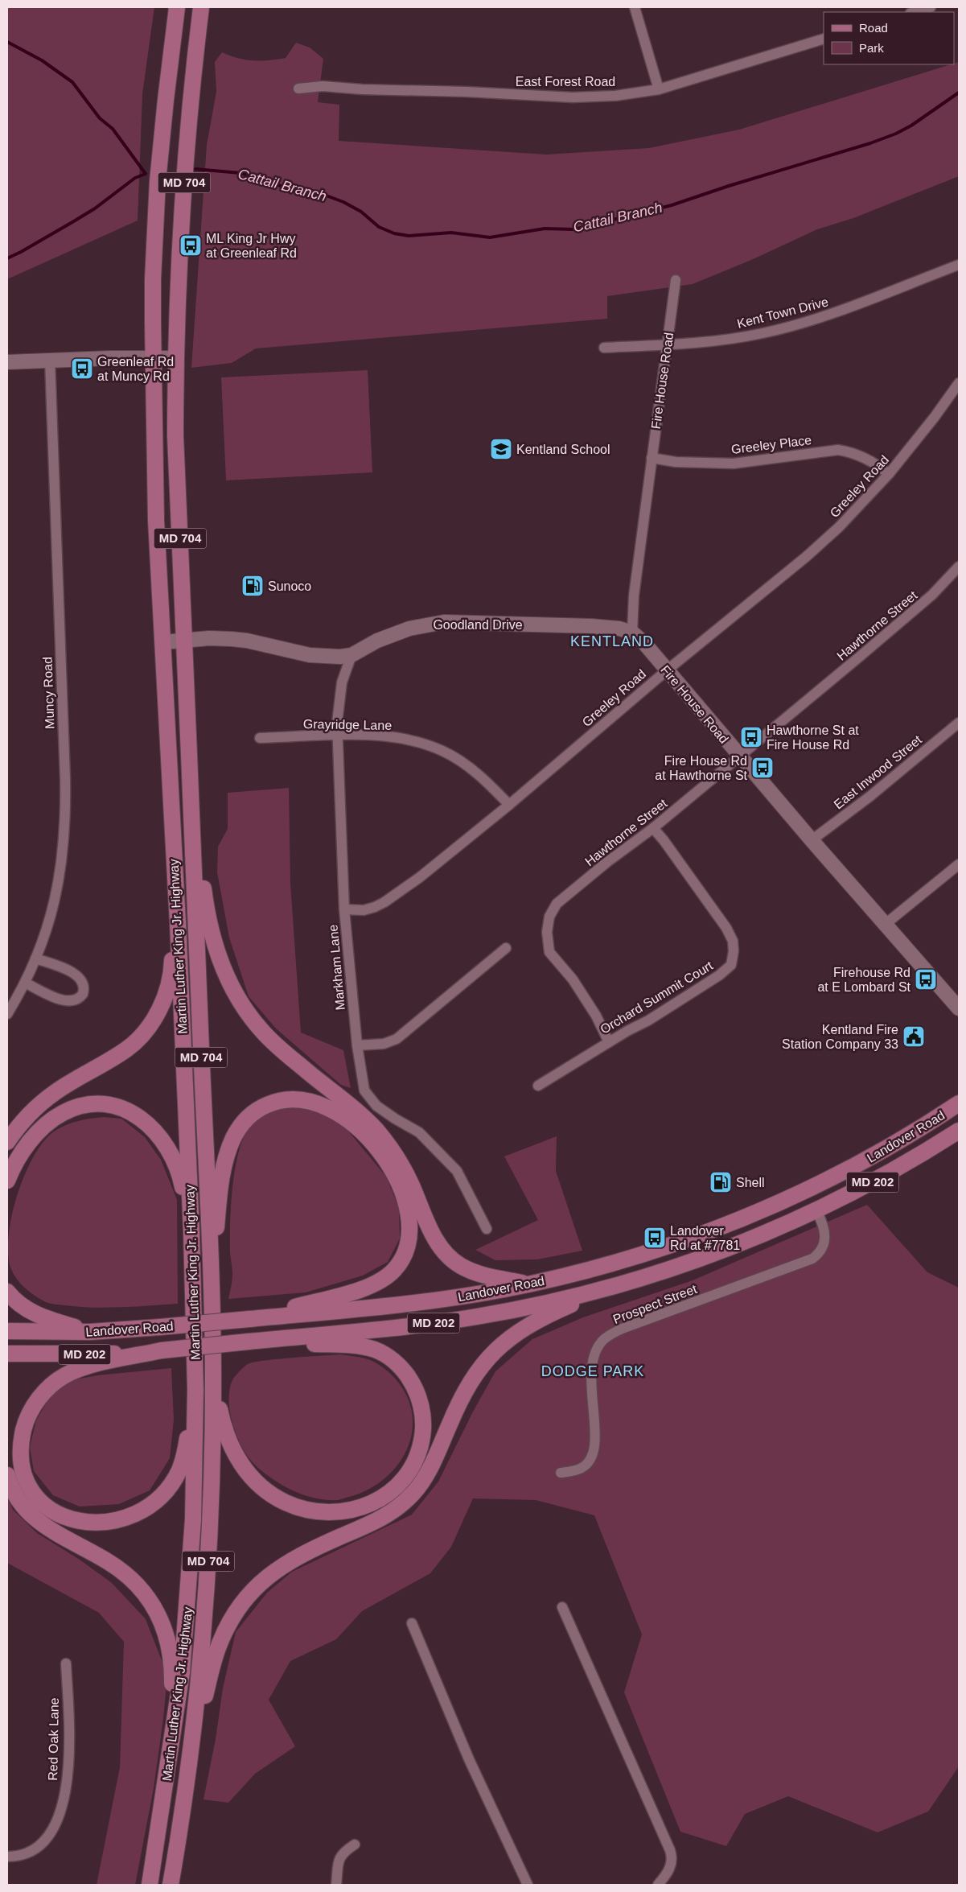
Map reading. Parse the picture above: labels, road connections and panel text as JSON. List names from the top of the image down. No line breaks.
{"streets":{"main road":["MD 704","Martin Luther King Jr. Highway","Landover Road","MD 202"],"street":["East Forest Road","Kent Town Drive","Fire House Road","Greeley Place","Greeley Road","Goodland Drive","Hawthorne Street","Muncy Road","Grayridge Lane","East Inwood Street","Markham Lane","Orchard Summit Court","Prospect Street","Red Oak Lane"]},"crossings":[["Kent Town Drive","Fire House Road"],["Fire House Road","Greeley Place"],["Fire House Road","Greeley Road"],["Fire House Road","Goodland Drive"],["Fire House Road","Hawthorne Street"],["Fire House Road","East Inwood Street"],["Greeley Place","Greeley Road"],["Greeley Road","Grayridge Lane"],["Greeley Road","Markham Lane"],["Goodland Drive","Martin Luther King Jr. Highway"],["Goodland Drive","Markham Lane"],["Hawthorne Street","Orchard Summit Court"],["Grayridge Lane","Markham Lane"],["Landover Road","Prospect Street"]],"districts":["KENTLAND","DODGE PARK"],"water":["Cattail Branch"],"places":{"bus stop":["ML King Jr Hwy at Greenleaf Rd","Greenleaf Rd at Muncy Rd","Hawthorne St at Fire House Rd","Fire House Rd at Hawthorne St","Firehouse Rd at E Lombard St","Landover Rd at #7781"],"school or university":["Kentland School"],"fuel station":["Sunoco","Shell"],"public building":["Kentland Fire Station Company 33"]},"legend":["Road","Park"]}
